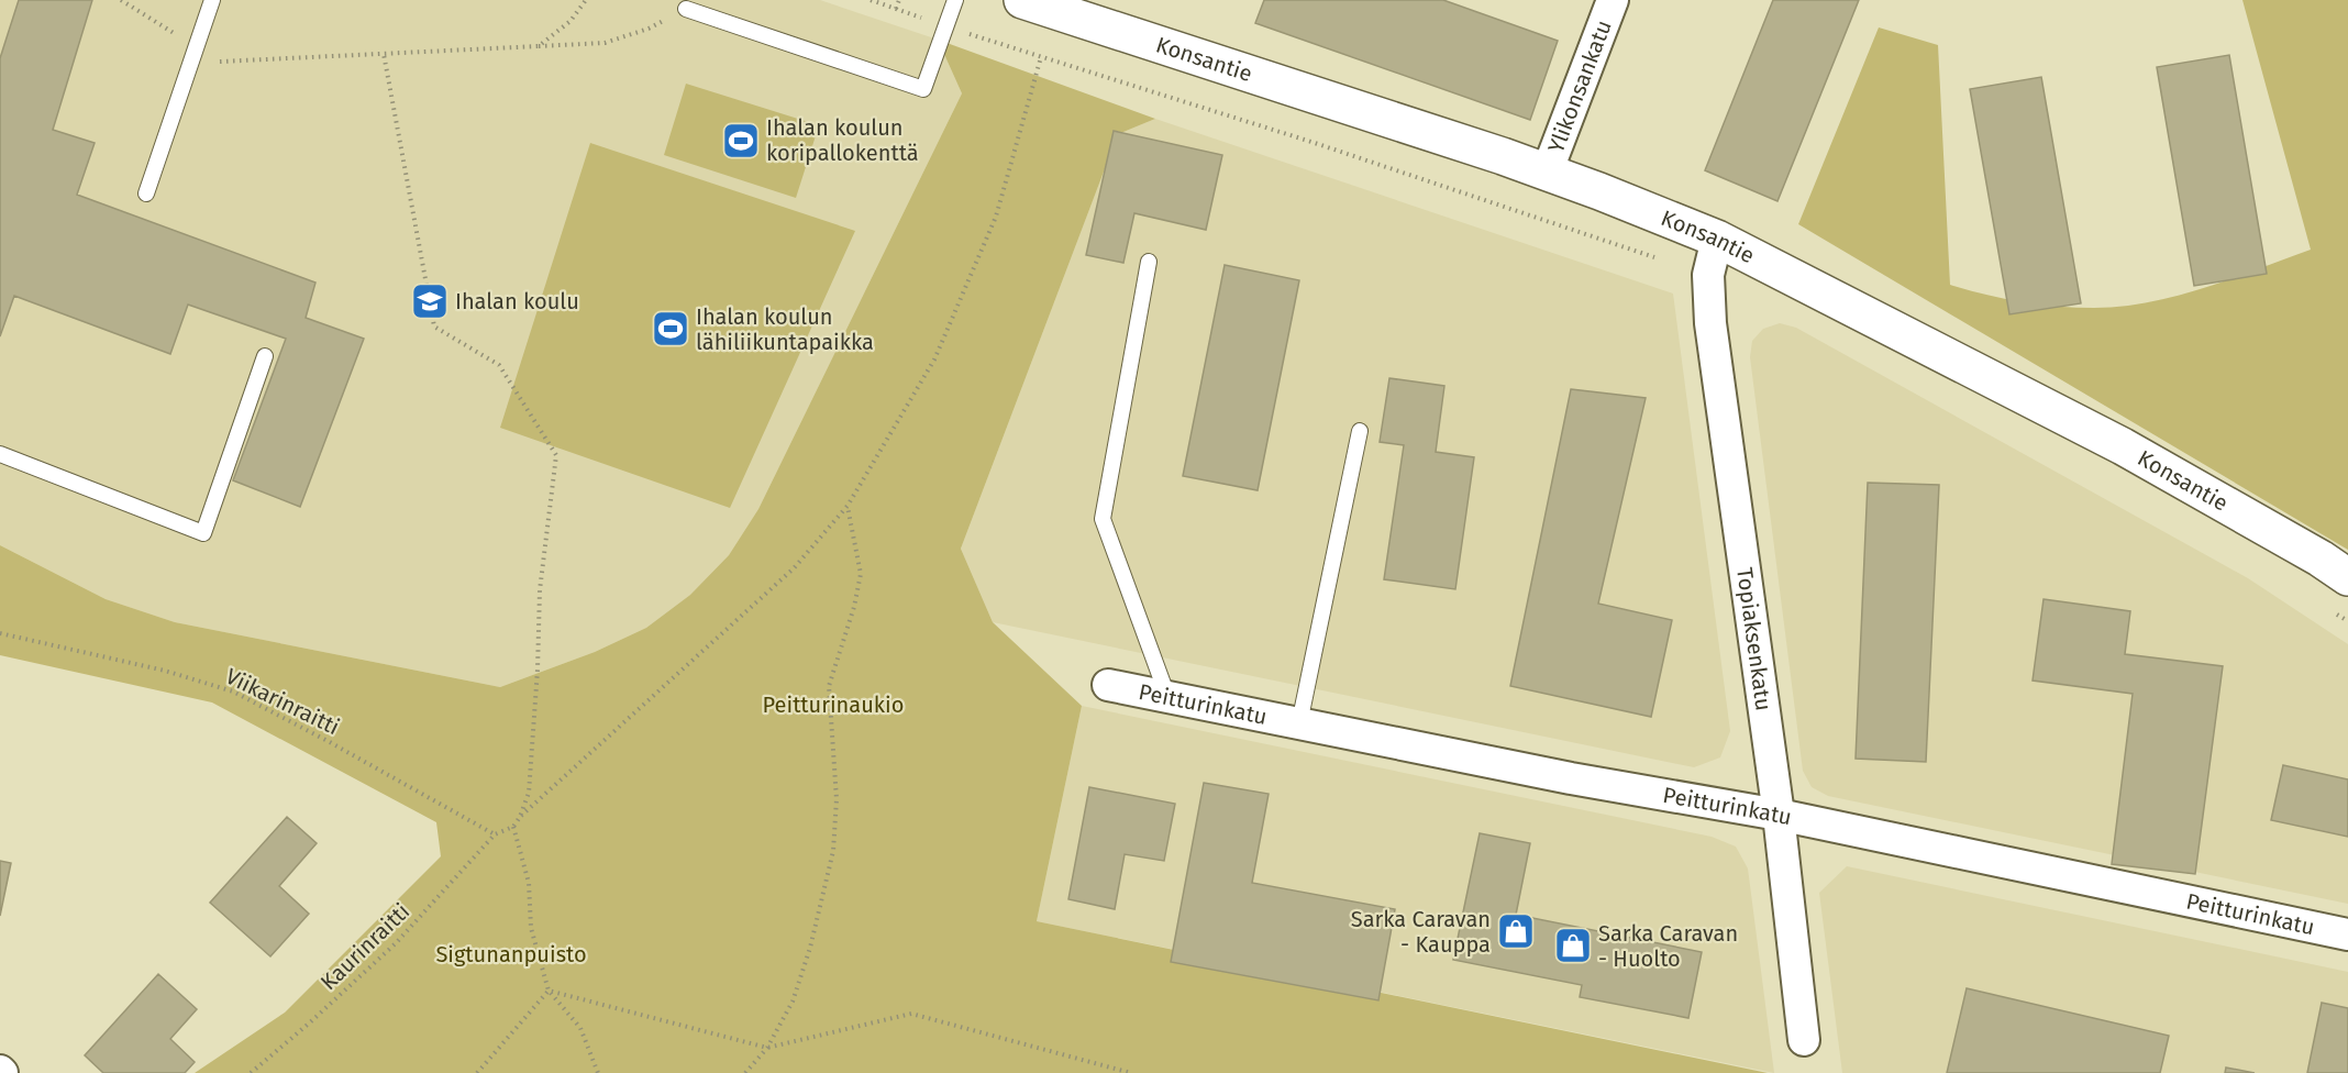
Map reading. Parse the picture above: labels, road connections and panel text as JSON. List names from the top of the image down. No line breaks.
{"streets":{"street":["Konsantie","Ylikonsankatu","Topiaksenkatu","Peitturinkatu"],"path":["Viikarinraitti","Kaurinraitti"]},"crossings":[["Konsantie","Ylikonsankatu"],["Konsantie","Topiaksenkatu"],["Topiaksenkatu","Peitturinkatu"],["Viikarinraitti","Kaurinraitti"]],"parks":["Peitturinaukio","Sigtunanpuisto"],"places":{"sports":["Ihalan koulun koripallokenttä","Ihalan koulun lähiliikuntapaikka"],"school or university":["Ihalan koulu"],"shop":["Sarka Caravan - Kauppa","Sarka Caravan - Huolto"]}}
